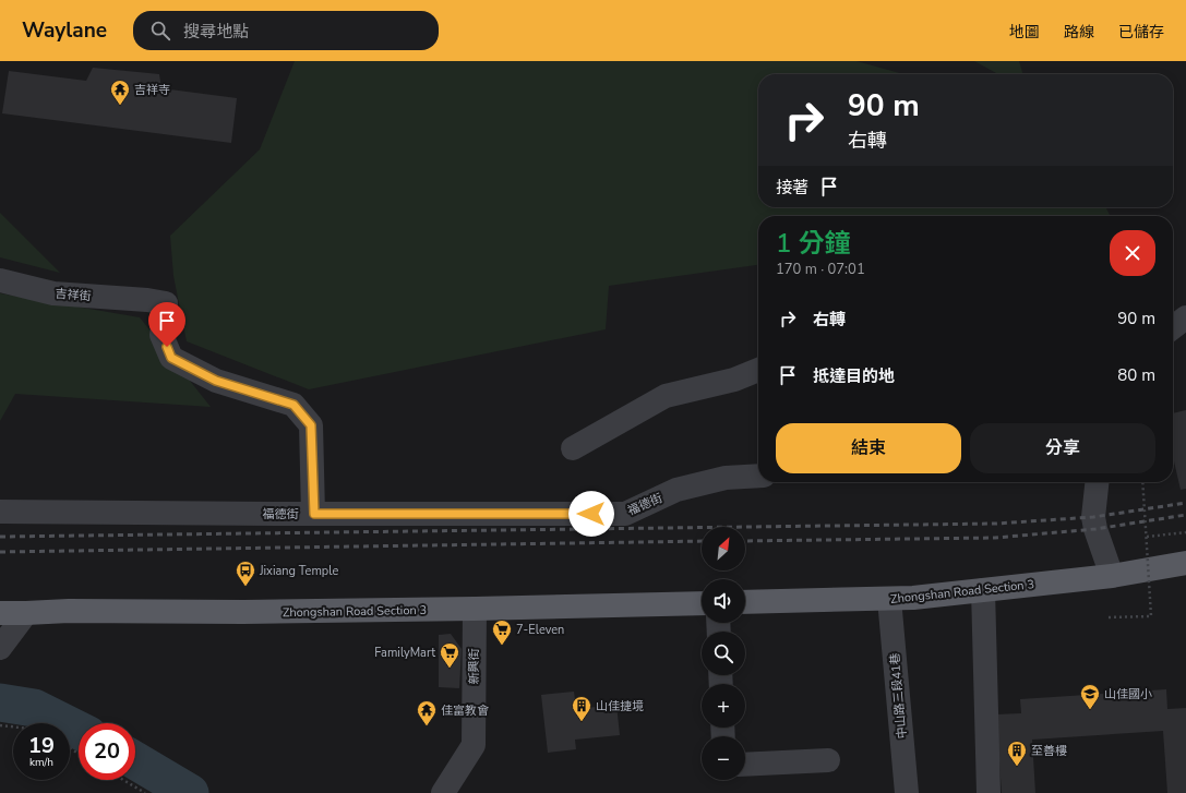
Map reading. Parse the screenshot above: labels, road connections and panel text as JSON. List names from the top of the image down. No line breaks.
{"streets":{"main road":["Zhongshan Road Section 3"],"street":["吉祥街","福德街","新興街","中山路三段41巷"]},"crossings":[["吉祥街","福德街"],["Zhongshan Road Section 3","新興街"],["Zhongshan Road Section 3","中山路三段41巷"]],"places":{"temple":["吉祥寺","佳富教會"],"bus stop":["Jixiang Temple"],"supermarket":["7-Eleven","FamilyMart"],"school or university":["山佳國小"],"building":["山佳捷境","至善樓"]},"north":"top right","page":{"header":"Waylane","search":"搜尋地點","nav":["地圖","路線","已儲存"],"turn":["90 m","右轉"],"then":"接著","heading":["1 分鐘","170 m · 07:01"],"list":[{"name":"右轉","value":"90 m"},{"name":"抵達目的地","value":"80 m"}],"buttons":["結束","分享"],"map_buttons":["+","−"],"speed":"19 km/h","limit":"20"}}
